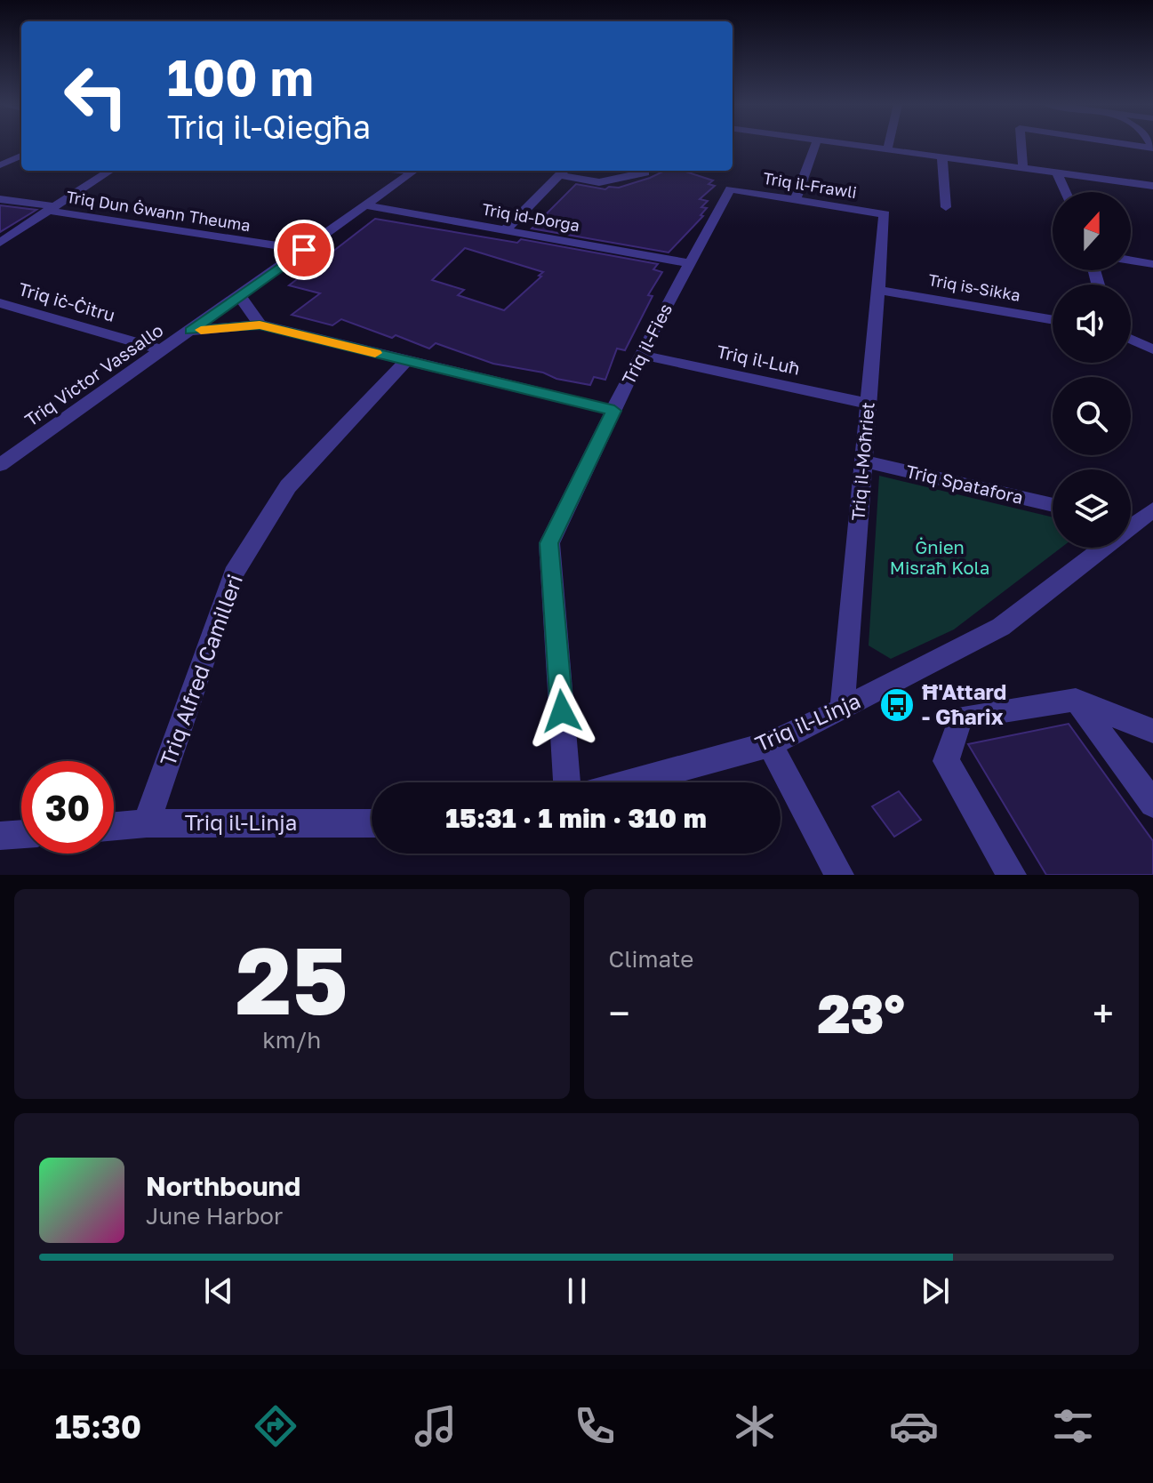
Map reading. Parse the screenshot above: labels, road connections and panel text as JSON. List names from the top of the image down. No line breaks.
{"streets":{"street":["Triq il-Frawli","Triq Dun Ġwann Theuma","Triq id-Dorga","Triq is-Sikka","Triq iċ-Ċitru","Triq il-Fies","Triq il-Luħ","Triq Victor Vassallo","Triq il-Moħriet","Triq Spatafora","Triq Alfred Camilleri","Triq il-Linja"]},"crossings":[["Triq il-Frawli","Triq il-Fies"],["Triq il-Frawli","Triq il-Moħriet"],["Triq Dun Ġwann Theuma","Triq Victor Vassallo"],["Triq id-Dorga","Triq il-Fies"],["Triq id-Dorga","Triq Victor Vassallo"],["Triq is-Sikka","Triq il-Moħriet"],["Triq iċ-Ċitru","Triq Victor Vassallo"],["Triq il-Fies","Triq il-Luħ"],["Triq il-Luħ","Triq il-Moħriet"],["Triq il-Moħriet","Triq Spatafora"],["Triq il-Moħriet","Triq il-Linja"],["Triq Alfred Camilleri","Triq il-Linja"]],"parks":["Ġnien Misraħ Kola"],"places":{"bus stop":["Ħ'Attard - Għarix"]},"north":"top","page":{"turn":["100 m","Triq il-Qiegħa"],"limit":"30","trip":"15:31 · 1 min · 310 m","tile":[["25","km/h"],"Climate"],"heat":["−","23°","+"],"song":["Northbound","June Harbor"],"tabs":"15:30"}}
